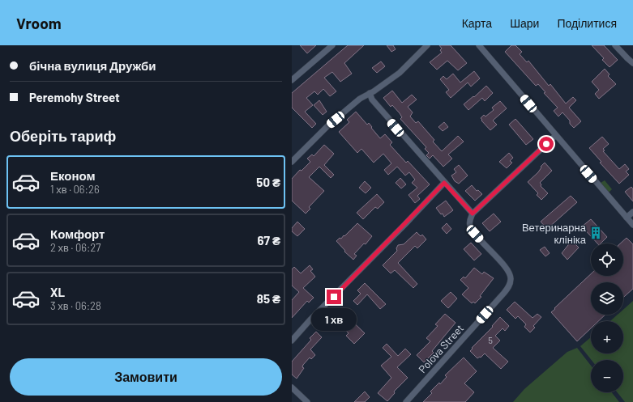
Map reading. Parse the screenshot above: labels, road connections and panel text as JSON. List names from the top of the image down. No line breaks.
{"places":{"building":["Ветеринарна клініка"]},"house_numbers":["5"],"page":{"header":"Vroom","nav":["Карта","Шари","Поділитися"],"banner":["бічна вулиця Дружби","Peremohy Street"],"heading":"Оберіть тариф","list":[{"name":"Економ","note":"1 хв · 06:26","value":"50 ₴"},{"name":"Комфорт","note":"2 хв · 06:27","value":"67 ₴"},{"name":"XL","note":"3 хв · 06:28","value":"85 ₴"}],"map_buttons":["+","−"],"bubble":"1 хв","buttons":"Замовити"}}
